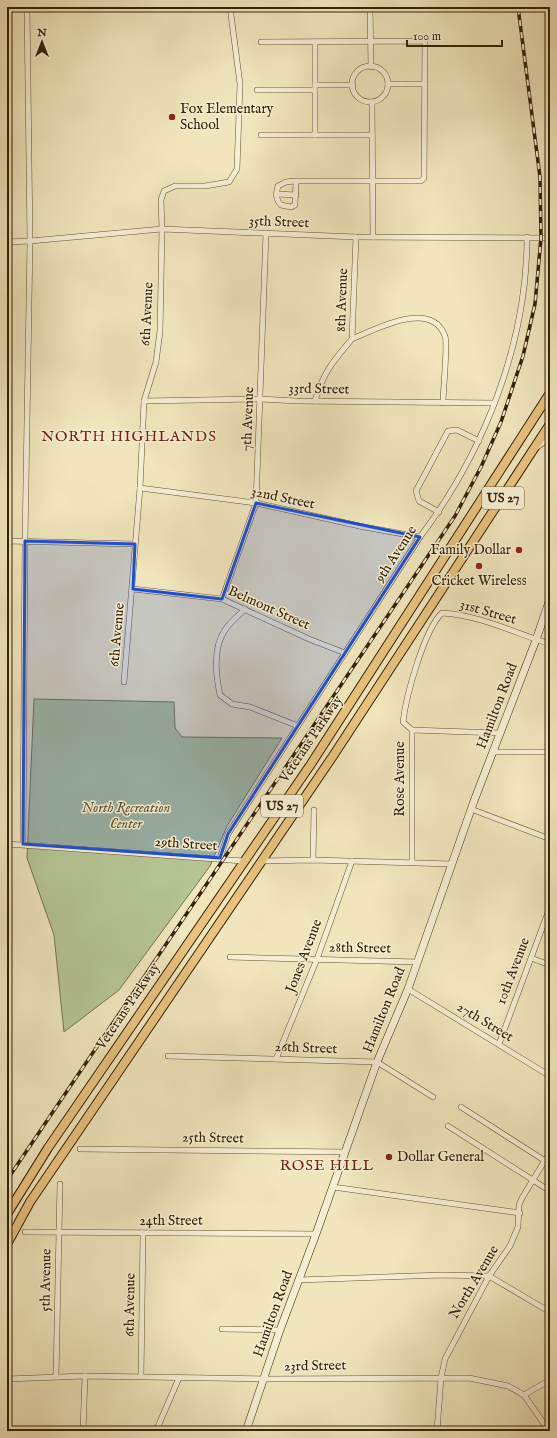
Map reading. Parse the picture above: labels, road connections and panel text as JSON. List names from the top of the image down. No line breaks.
{"streets":{"main road":["US 27","Veterans Parkway"],"street":["35th Street","8th Avenue","6th Avenue","33rd Street","7th Avenue","32nd Street","9th Avenue","Belmont Street","31st Street","Hamilton Road","Rose Avenue","29th Street","28th Street","Jones Avenue","10th Avenue","27th Street","26th Street","25th Street","24th Street","5th Avenue","North Avenue","23rd Street"]},"crossings":[["35th Street","8th Avenue"],["35th Street","6th Avenue"],["35th Street","7th Avenue"],["35th Street","9th Avenue"],["8th Avenue","33rd Street"],["6th Avenue","33rd Street"],["6th Avenue","32nd Street"],["6th Avenue","Belmont Street"],["6th Avenue","24th Street"],["6th Avenue","23rd Street"],["33rd Street","7th Avenue"],["33rd Street","9th Avenue"],["7th Avenue","32nd Street"],["7th Avenue","Belmont Street"],["32nd Street","9th Avenue"],["9th Avenue","Belmont Street"],["9th Avenue","29th Street"],["31st Street","Hamilton Road"],["31st Street","Rose Avenue"],["Hamilton Road","28th Street"],["Hamilton Road","27th Street"],["Hamilton Road","26th Street"],["Hamilton Road","25th Street"],["Hamilton Road","24th Street"],["Hamilton Road","23rd Street"],["Veterans Parkway","29th Street"],["28th Street","Jones Avenue"],["Jones Avenue","26th Street"],["10th Avenue","27th Street"],["24th Street","5th Avenue"],["5th Avenue","23rd Street"],["North Avenue","23rd Street"]],"districts":["NORTH HIGHLANDS","ROSE HILL"],"parks":["North Recreation Center"],"places":["Fox Elementary School","Family Dollar","Cricket Wireless","Dollar General"],"scale_bar":"100 m","north":"top"}
